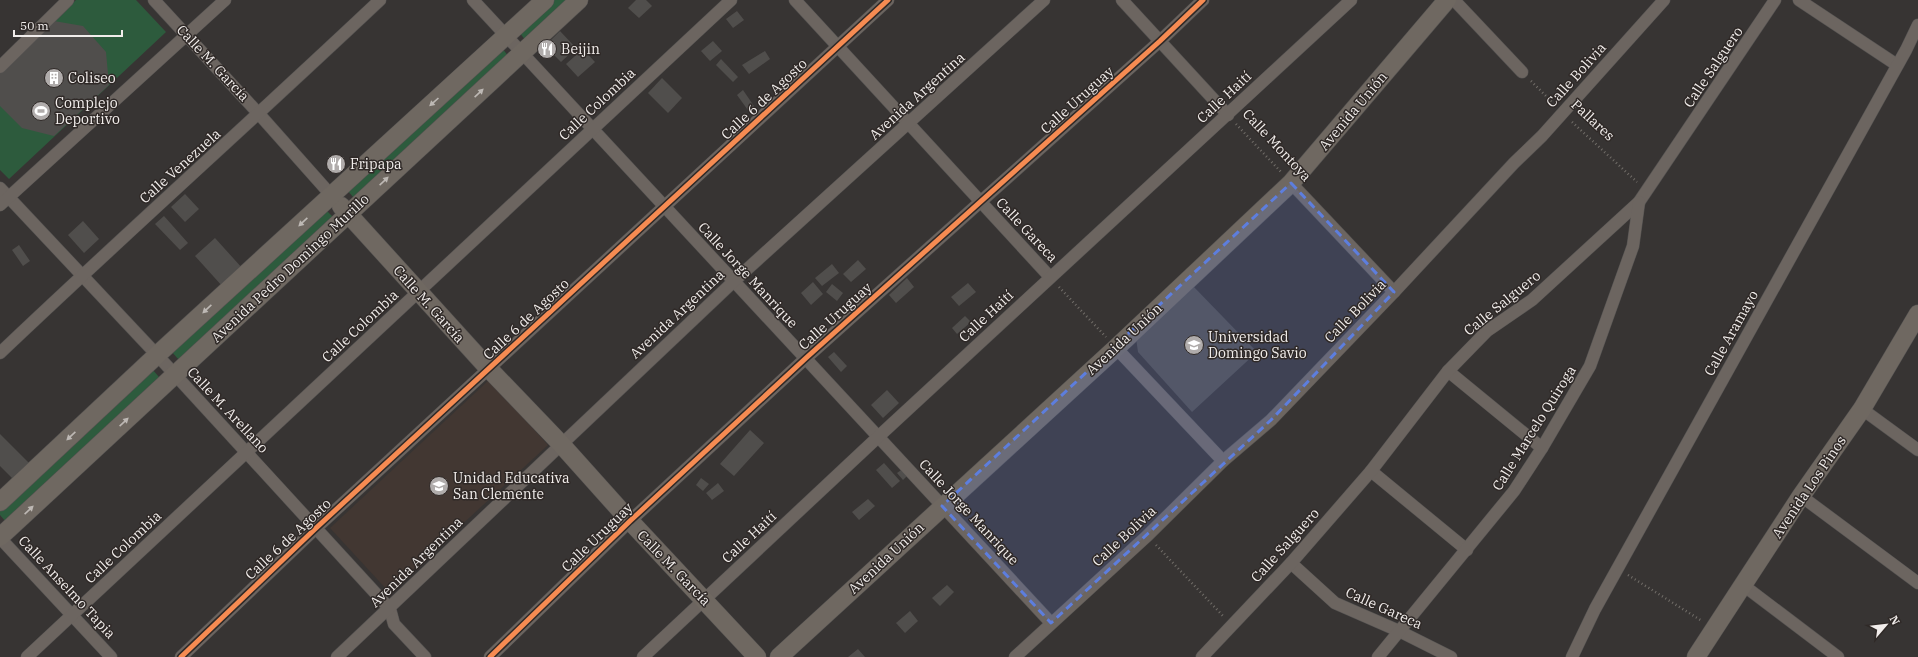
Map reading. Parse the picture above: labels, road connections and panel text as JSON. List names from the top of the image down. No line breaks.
{"streets":{"main road":["Calle M. García","Avenida Unión","Avenida Pedro Domingo Murillo","Avenida Los Pinos"],"street":["Calle Salguero","Calle Bolivia","Avenida Argentina","Calle Haití","Calle 6 de Agosto","Calle Uruguay","Calle Colombia","Calle Montoya","Calle Venezuela","Calle Gareca","Calle Jorge Manrique","Calle Aramayo","Calle M. Arellano","Calle Marcelo Quiroga","Calle Anselmo Tapia"],"path":["Pallares"]},"crossings":[["Calle M. García","Avenida Argentina"],["Calle M. García","Calle Haití"],["Calle M. García","Calle 6 de Agosto"],["Calle M. García","Calle Uruguay"],["Calle M. García","Calle Colombia"],["Calle M. García","Calle Venezuela"],["Calle M. García","Avenida Pedro Domingo Murillo"],["Calle Salguero","Pallares"],["Calle Salguero","Calle Gareca"],["Calle Salguero","Calle Marcelo Quiroga"],["Calle Bolivia","Pallares"],["Calle Bolivia","Calle Montoya"],["Calle Bolivia","Calle Jorge Manrique"],["Avenida Argentina","Calle Gareca"],["Avenida Argentina","Calle Jorge Manrique"],["Avenida Argentina","Calle M. Arellano"],["Calle Haití","Calle Montoya"],["Calle Haití","Calle Gareca"],["Calle Haití","Calle Jorge Manrique"],["Calle 6 de Agosto","Calle Gareca"],["Calle 6 de Agosto","Calle Jorge Manrique"],["Calle 6 de Agosto","Calle M. Arellano"],["Calle Uruguay","Calle Montoya"],["Calle Uruguay","Calle Gareca"],["Calle Uruguay","Calle Jorge Manrique"],["Calle Colombia","Calle Jorge Manrique"],["Calle Colombia","Calle M. Arellano"],["Calle Colombia","Calle Anselmo Tapia"],["Avenida Unión","Calle Montoya"],["Avenida Unión","Calle Gareca"],["Avenida Unión","Calle Jorge Manrique"],["Calle Venezuela","Calle M. Arellano"],["Calle Gareca","Calle Marcelo Quiroga"],["Avenida Pedro Domingo Murillo","Calle Jorge Manrique"],["Avenida Pedro Domingo Murillo","Calle M. Arellano"],["Avenida Pedro Domingo Murillo","Calle Anselmo Tapia"]],"places":{"restaurant":["Beijin","Fripapa"],"building":["Coliseo"],"sports":["Complejo Deportivo"],"school or university":["Universidad Domingo Savio","Unidad Educativa San Clemente"]},"scale_bar":"50 m","north":"top right"}
